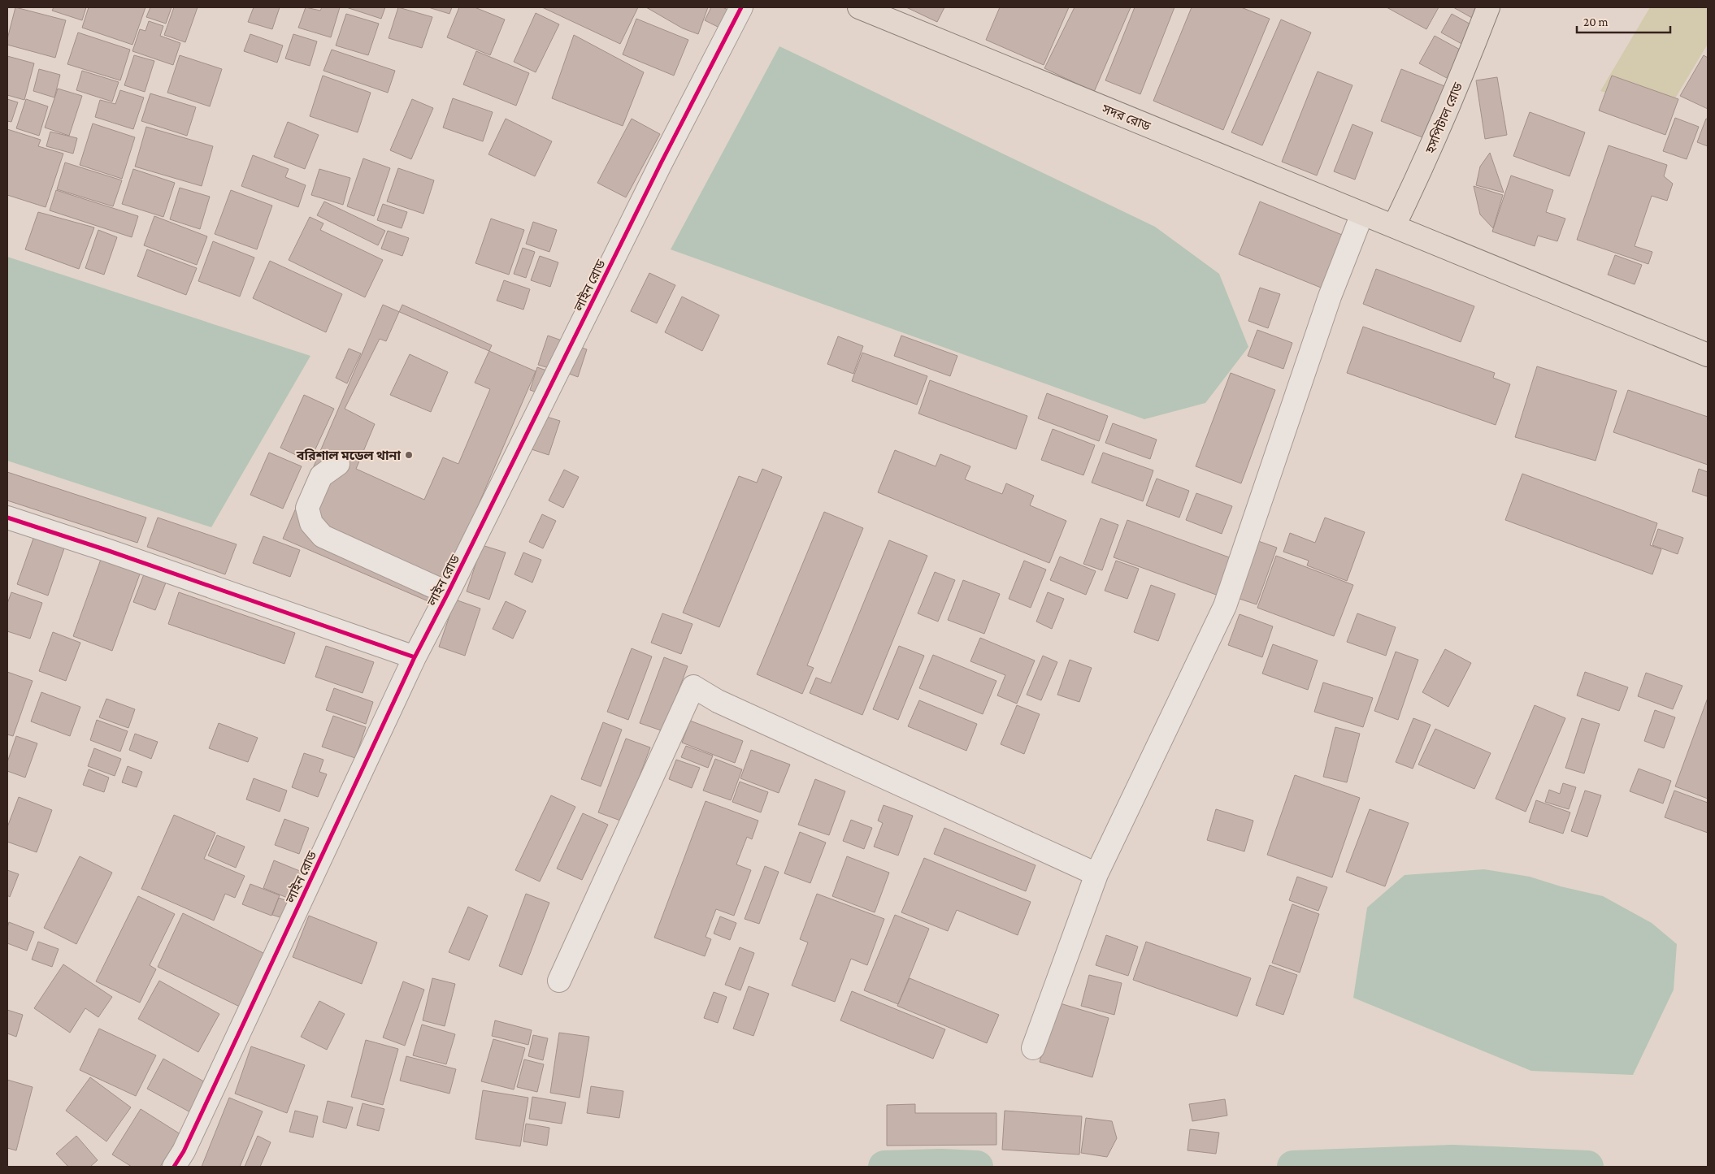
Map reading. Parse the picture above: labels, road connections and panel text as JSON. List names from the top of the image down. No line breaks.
{"streets":{"main road":["সদর রোড","হসপিটাল রোড"],"street":["লাইন রোড"]},"crossings":[["সদর রোড","হসপিটাল রোড"]],"places":["বরিশাল মডেল থানা"],"scale_bar":"20 m"}
